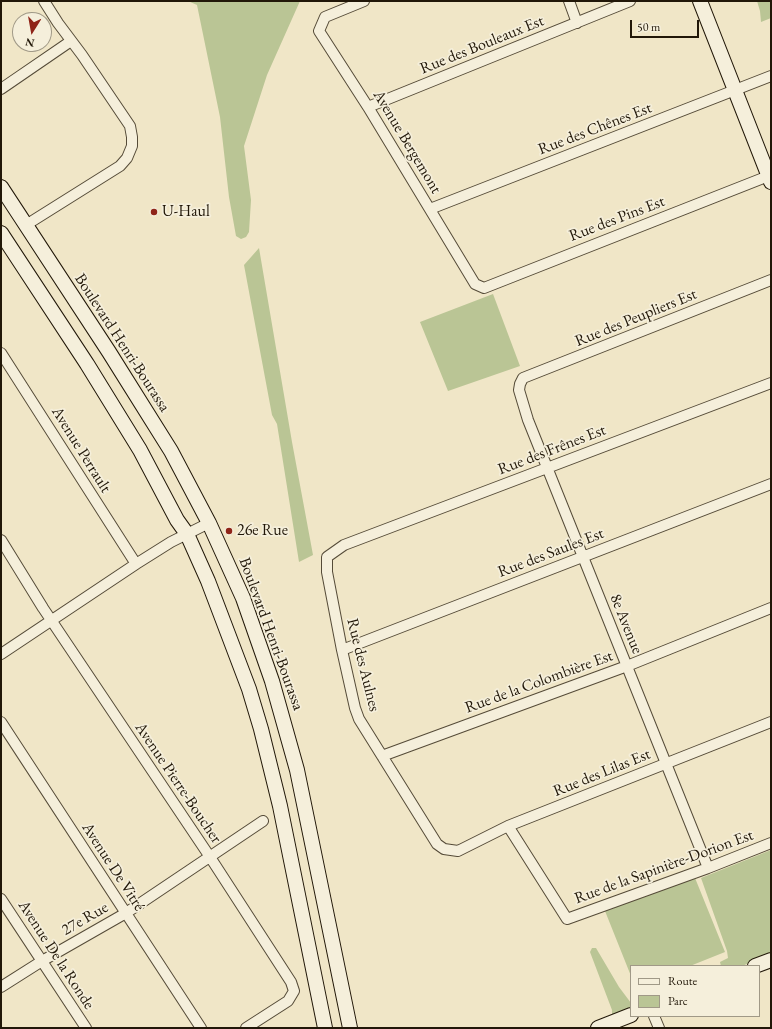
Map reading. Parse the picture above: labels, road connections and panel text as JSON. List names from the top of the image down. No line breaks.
{"streets":{"main road":["Boulevard Henri-Bourassa"],"street":["Rue des Bouleaux Est","Rue des Chênes Est","Avenue Bergemont","Rue des Pins Est","Rue des Peupliers Est","Avenue Perrault","Rue des Frênes Est","Rue des Saules Est","8e Avenue","Rue des Aulnes","Rue de la Colombière Est","Rue des Lilas Est","Avenue Pierre-Boucher","Avenue De Vitré","Rue de la Sapinière-Dorion Est","27e Rue","Avenue De la Ronde"]},"crossings":[["Rue des Bouleaux Est","Avenue Bergemont"],["Rue des Chênes Est","Avenue Bergemont"],["Avenue Bergemont","Rue des Pins Est"],["Rue des Peupliers Est","8e Avenue"],["Rue des Frênes Est","8e Avenue"],["Rue des Frênes Est","Rue des Aulnes"],["Rue des Saules Est","8e Avenue"],["Rue des Saules Est","Rue des Aulnes"],["8e Avenue","Rue de la Colombière Est"],["8e Avenue","Rue des Lilas Est"],["8e Avenue","Rue de la Sapinière-Dorion Est"],["Rue des Aulnes","Rue de la Colombière Est"],["Rue des Aulnes","Rue des Lilas Est"],["Rue des Lilas Est","Rue de la Sapinière-Dorion Est"],["Avenue Pierre-Boucher","27e Rue"],["Avenue De Vitré","27e Rue"],["27e Rue","Avenue De la Ronde"]],"places":["U-Haul","26e Rue"],"legend":["Route","Parc"],"scale_bar":"50 m","north":"bottom"}
